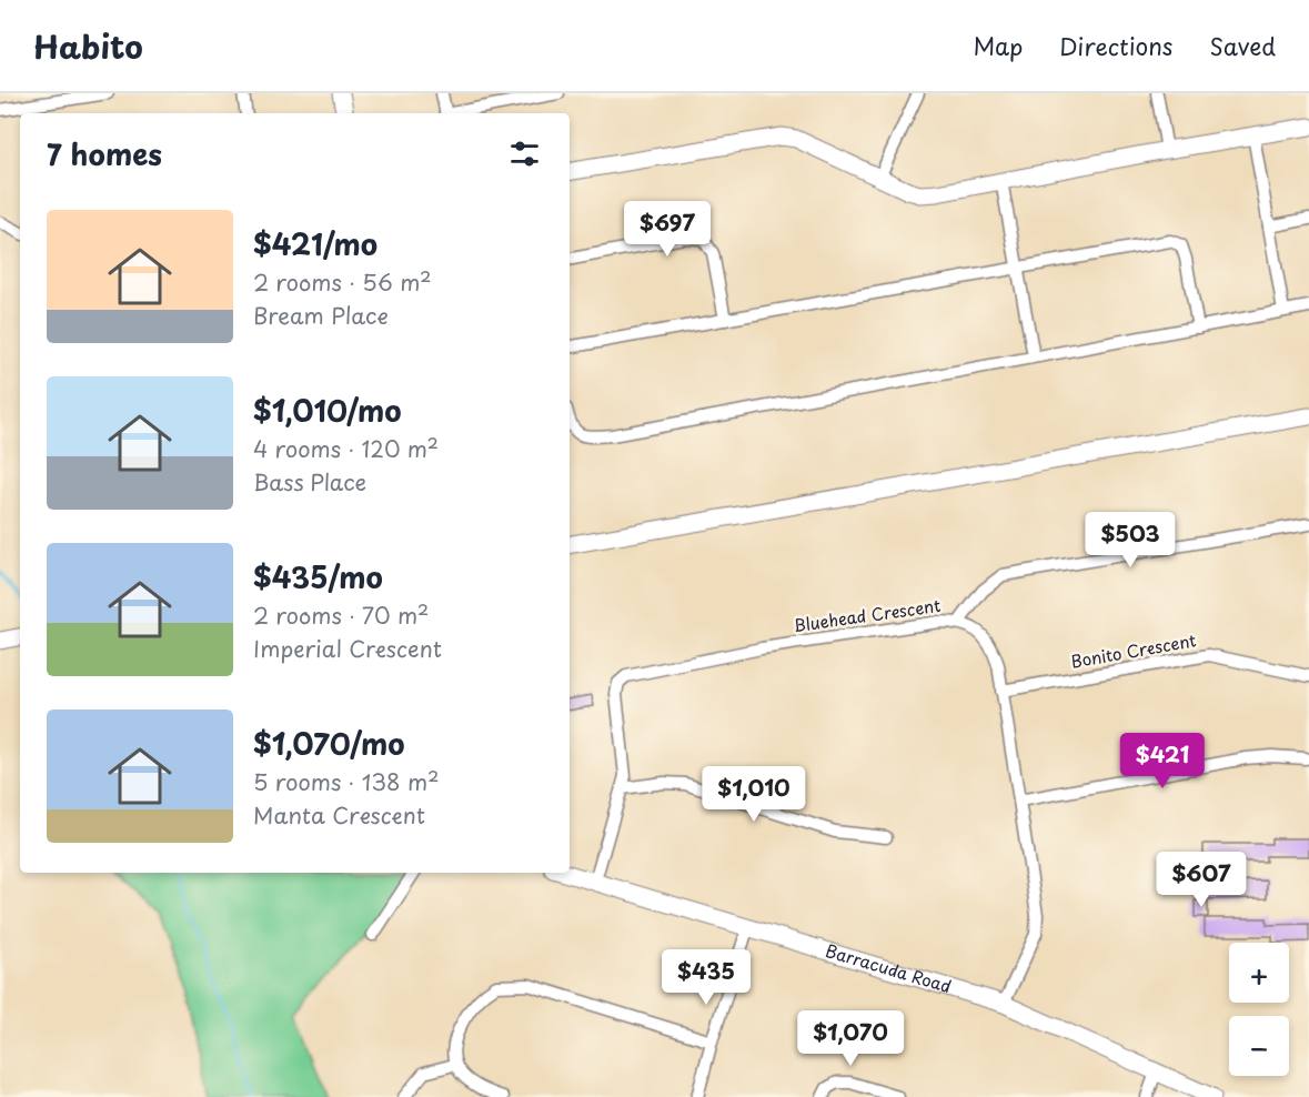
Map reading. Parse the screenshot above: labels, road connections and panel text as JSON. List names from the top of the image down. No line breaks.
{"streets":{"street":["Bluehead Crescent","Bonito Crescent","Barracuda Road"]},"crossings":[["Bluehead Crescent","Bonito Crescent"],["Bluehead Crescent","Barracuda Road"]],"page":{"header":"Habito","nav":["Map","Directions","Saved"],"heading":"7 homes","list":[{"name":"$421/mo","note":"2 rooms · 56 m² · Bream Place"},{"name":"$1,010/mo","note":"4 rooms · 120 m² · Bass Place"},{"name":"$435/mo","note":"2 rooms · 70 m² · Imperial Crescent"},{"name":"$1,070/mo","note":"5 rooms · 138 m² · Manta Crescent"}],"price":["$697","$503","$421","$1,010","$607","$435","$1,070"],"map_buttons":["+","−"]}}
